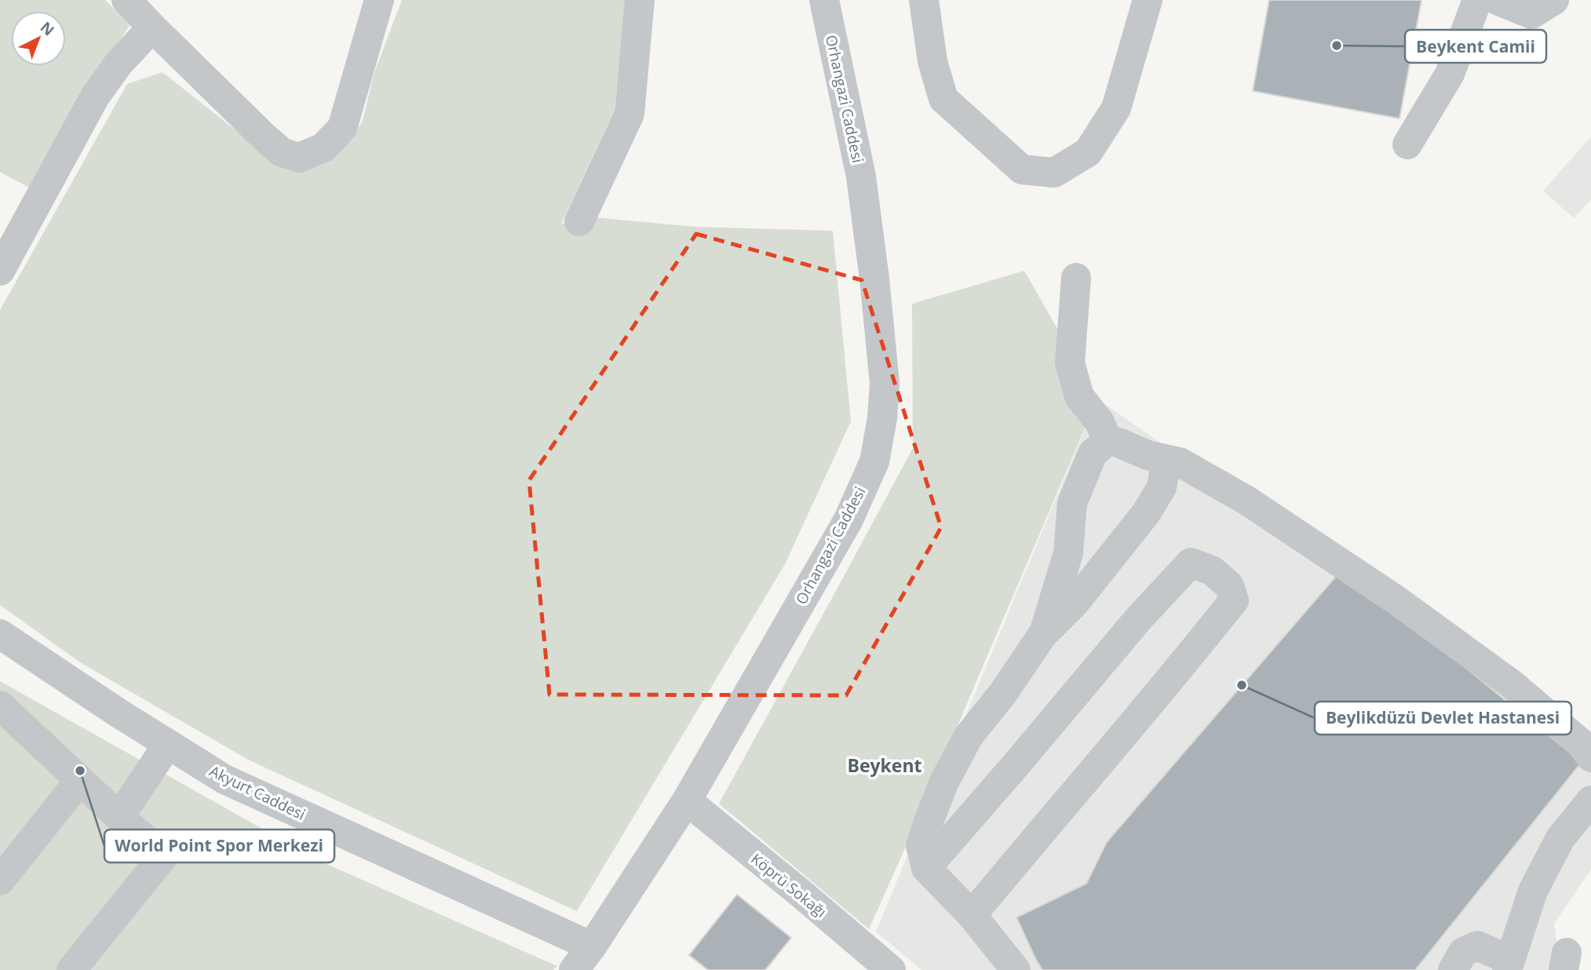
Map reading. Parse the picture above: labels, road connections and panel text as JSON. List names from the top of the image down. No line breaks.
{"streets":{"street":["Orhangazi Caddesi","Akyurt Caddesi","Köprü Sokağı"]},"crossings":[["Orhangazi Caddesi","Akyurt Caddesi"],["Orhangazi Caddesi","Köprü Sokağı"]],"districts":["Beykent"],"places":["Beykent Camii","Beylikdüzü Devlet Hastanesi","World Point Spor Merkezi"],"north":"top right"}
